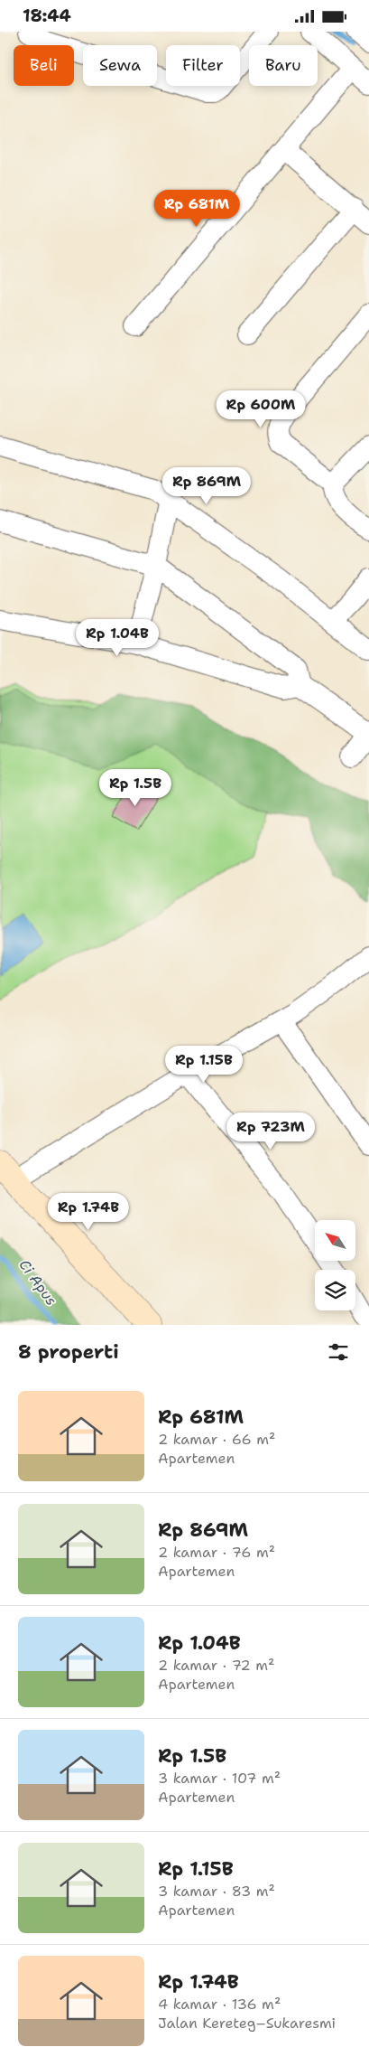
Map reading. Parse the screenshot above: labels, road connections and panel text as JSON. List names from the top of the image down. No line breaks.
{"water":["Ci Apus"],"north":"top left","page":{"status":"18:44","chip":["Beli","Sewa","Filter","Baru"],"price":["Rp 681M","Rp 600M","Rp 869M","Rp 1.04B","Rp 1.5B","Rp 1.15B","Rp 723M","Rp 1.74B"],"heading":"8 properti","list":[{"name":"Rp 681M","note":"2 kamar · 66 m² · Apartemen"},{"name":"Rp 869M","note":"2 kamar · 76 m² · Apartemen"},{"name":"Rp 1.04B","note":"2 kamar · 72 m² · Apartemen"},{"name":"Rp 1.5B","note":"3 kamar · 107 m² · Apartemen"},{"name":"Rp 1.15B","note":"3 kamar · 83 m² · Apartemen"},{"name":"Rp 1.74B","note":"4 kamar · 136 m² · Jalan Kereteg–Sukaresmi"}]}}
